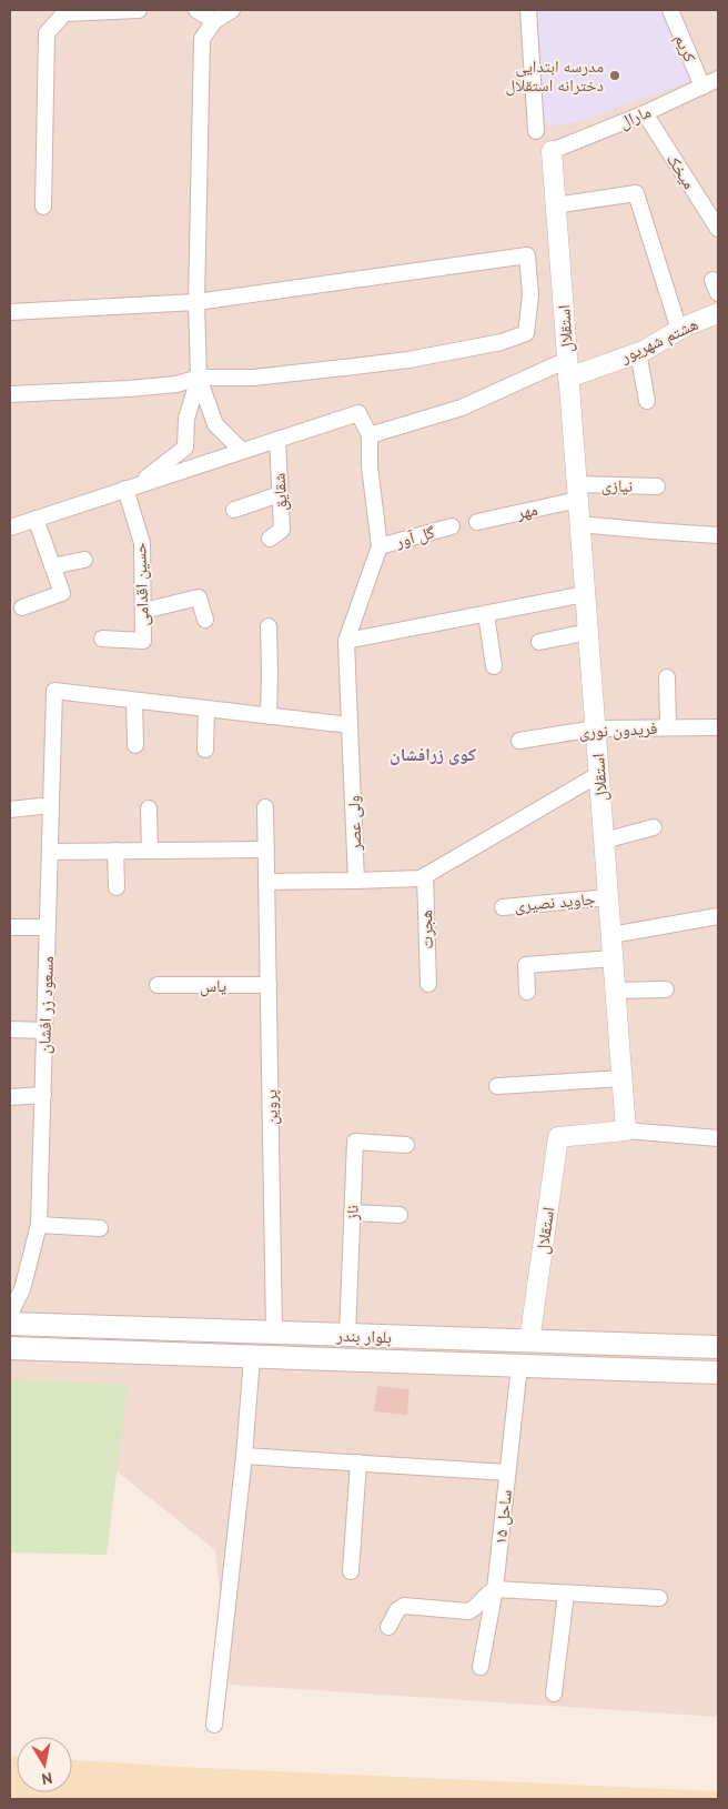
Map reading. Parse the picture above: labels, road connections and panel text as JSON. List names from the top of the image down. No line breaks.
{"streets":{"main road":["بلوار بندر"],"street":["کریم","مارال","میخک","استقلال","هشتم شهریور","نیازی","شقایق","مهر","گل آور","حسین اقدامی","فریدون نوری","ولی عصر","جاوید نصیری","هجرت","یاس","مسعود زر افشان","پروین","ناز","ساحل ۱۵"]},"crossings":[["کریم","مارال"],["مارال","میخک"],["مارال","استقلال"],["استقلال","هشتم شهریور"],["استقلال","نیازی"],["استقلال","مهر"],["استقلال","فریدون نوری"],["استقلال","جاوید نصیری"],["استقلال","بلوار بندر"],["نیازی","مهر"],["یاس","پروین"],["پروین","بلوار بندر"],["ناز","بلوار بندر"],["بلوار بندر","ساحل ۱۵"]],"districts":["کوی زرافشان"],"places":["مدرسه ابتدایی دخترانه استقلال"],"north":"bottom"}
